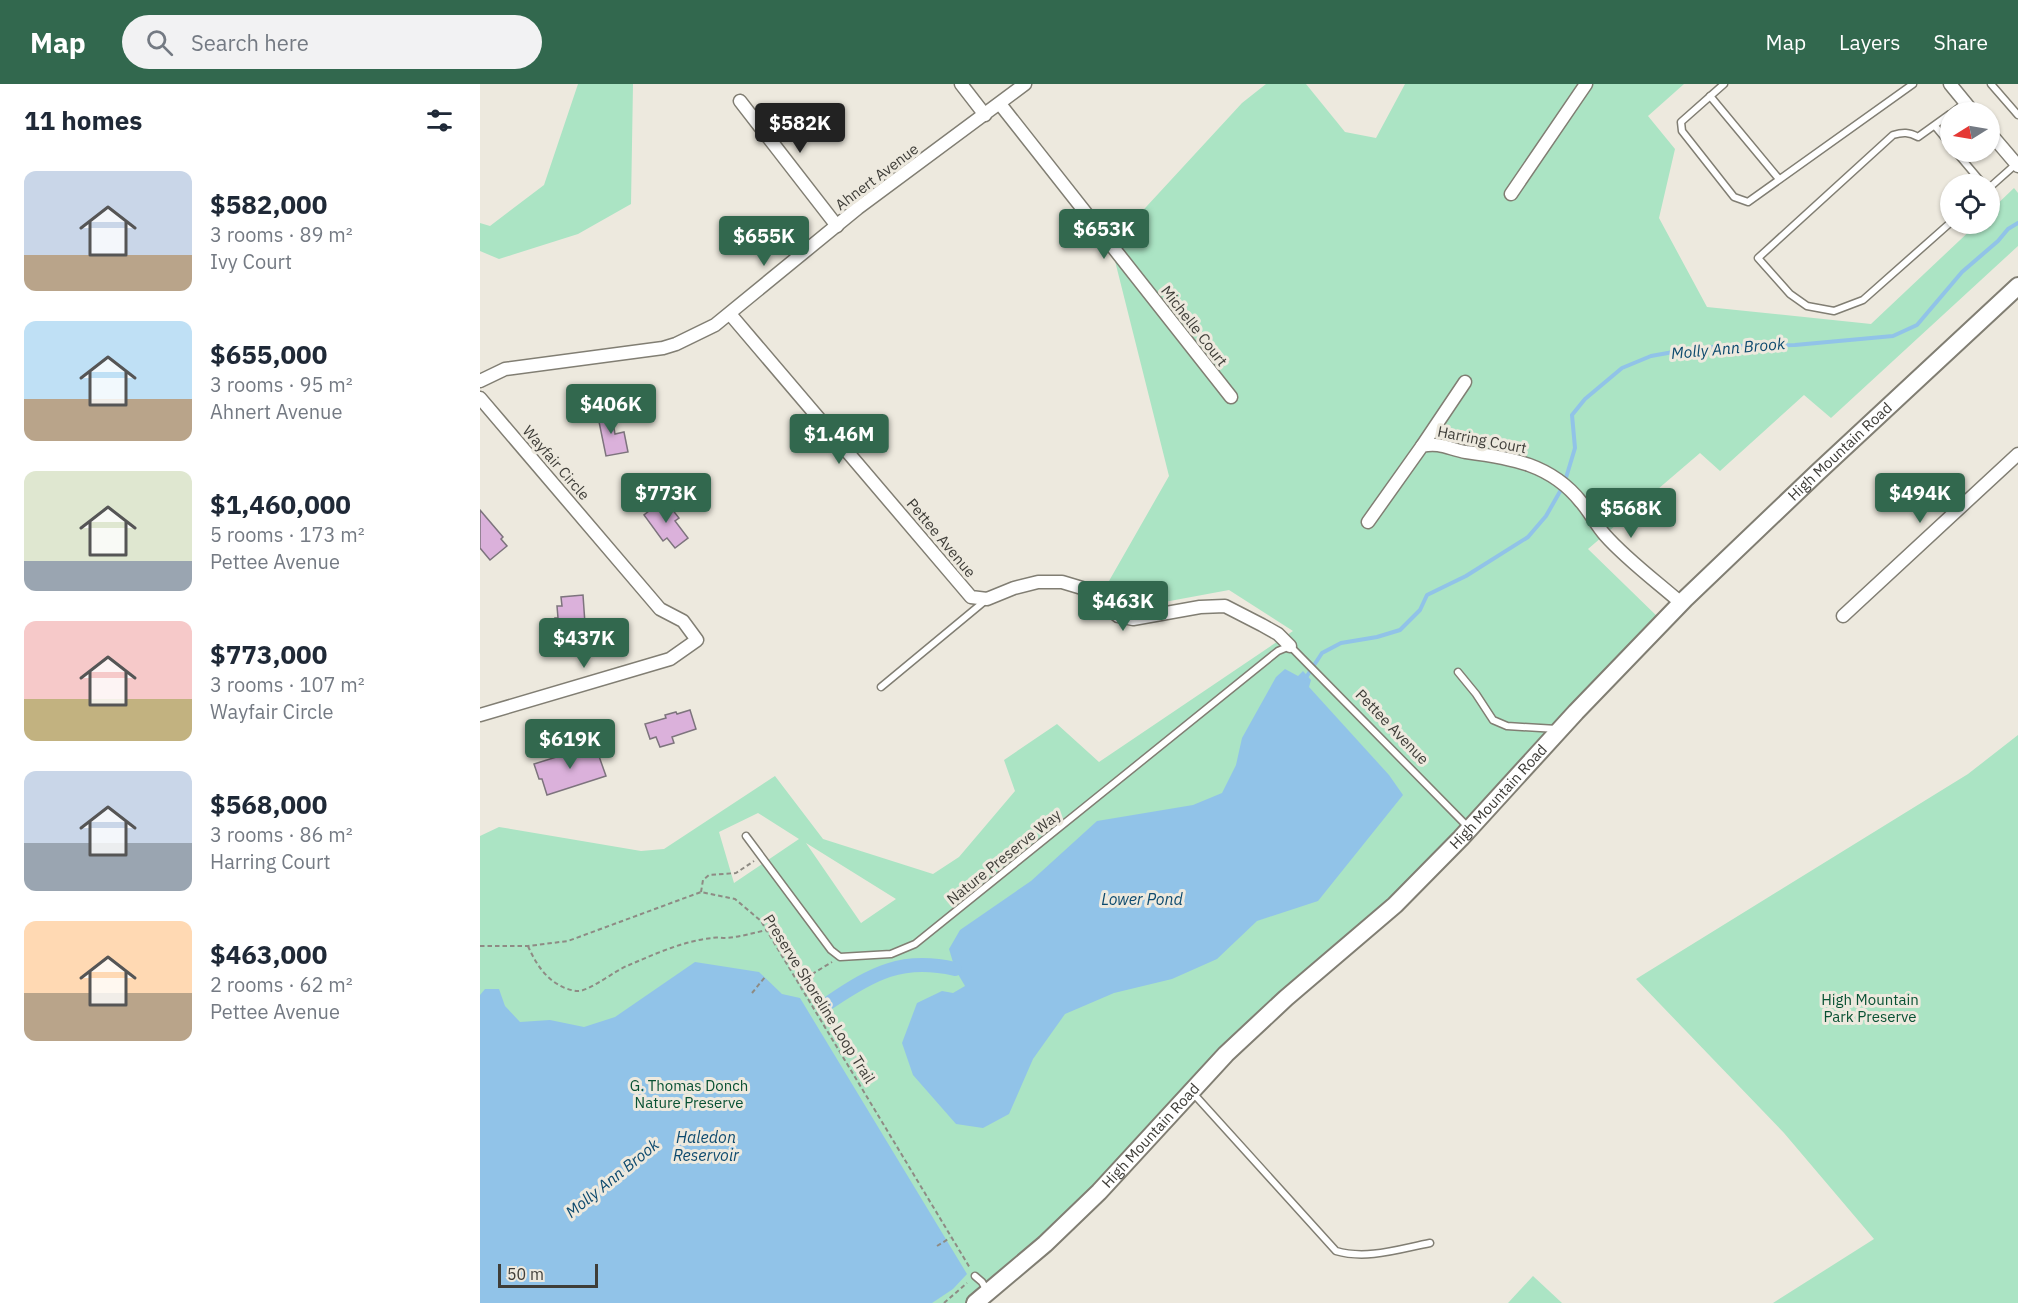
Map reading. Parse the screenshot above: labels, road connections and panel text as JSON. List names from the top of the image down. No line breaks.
{"streets":{"main road":["High Mountain Road"],"street":["Ahnert Avenue","Michelle Court","Harring Court","Wayfair Circle","Pettee Avenue"],"lane":["Nature Preserve Way"],"path":["Preserve Shoreline Loop Trail"]},"crossings":[["Ahnert Avenue","Michelle Court"],["Ahnert Avenue","Pettee Avenue"],["Harring Court","High Mountain Road"],["High Mountain Road","Pettee Avenue"],["Pettee Avenue","Nature Preserve Way"]],"water":["Molly Ann Brook","Lower Pond","Haledon Reservoir"],"parks":["High Mountain Park Preserve","G. Thomas Donch Nature Preserve"],"scale_bar":"50 m","north":"left","page":{"header":"Map","search":"Search here","nav":["Map","Layers","Share"],"heading":"11 homes","price":["$582K","$653K","$655K","$406K","$1.46M","$773K","$494K","$568K","$463K","$437K","$619K"],"list":[{"name":"$582,000","note":"3 rooms · 89 m² · Ivy Court"},{"name":"$655,000","note":"3 rooms · 95 m² · Ahnert Avenue"},{"name":"$1,460,000","note":"5 rooms · 173 m² · Pettee Avenue"},{"name":"$773,000","note":"3 rooms · 107 m² · Wayfair Circle"},{"name":"$568,000","note":"3 rooms · 86 m² · Harring Court"},{"name":"$463,000","note":"2 rooms · 62 m² · Pettee Avenue"}],"scale":"50 m"}}
